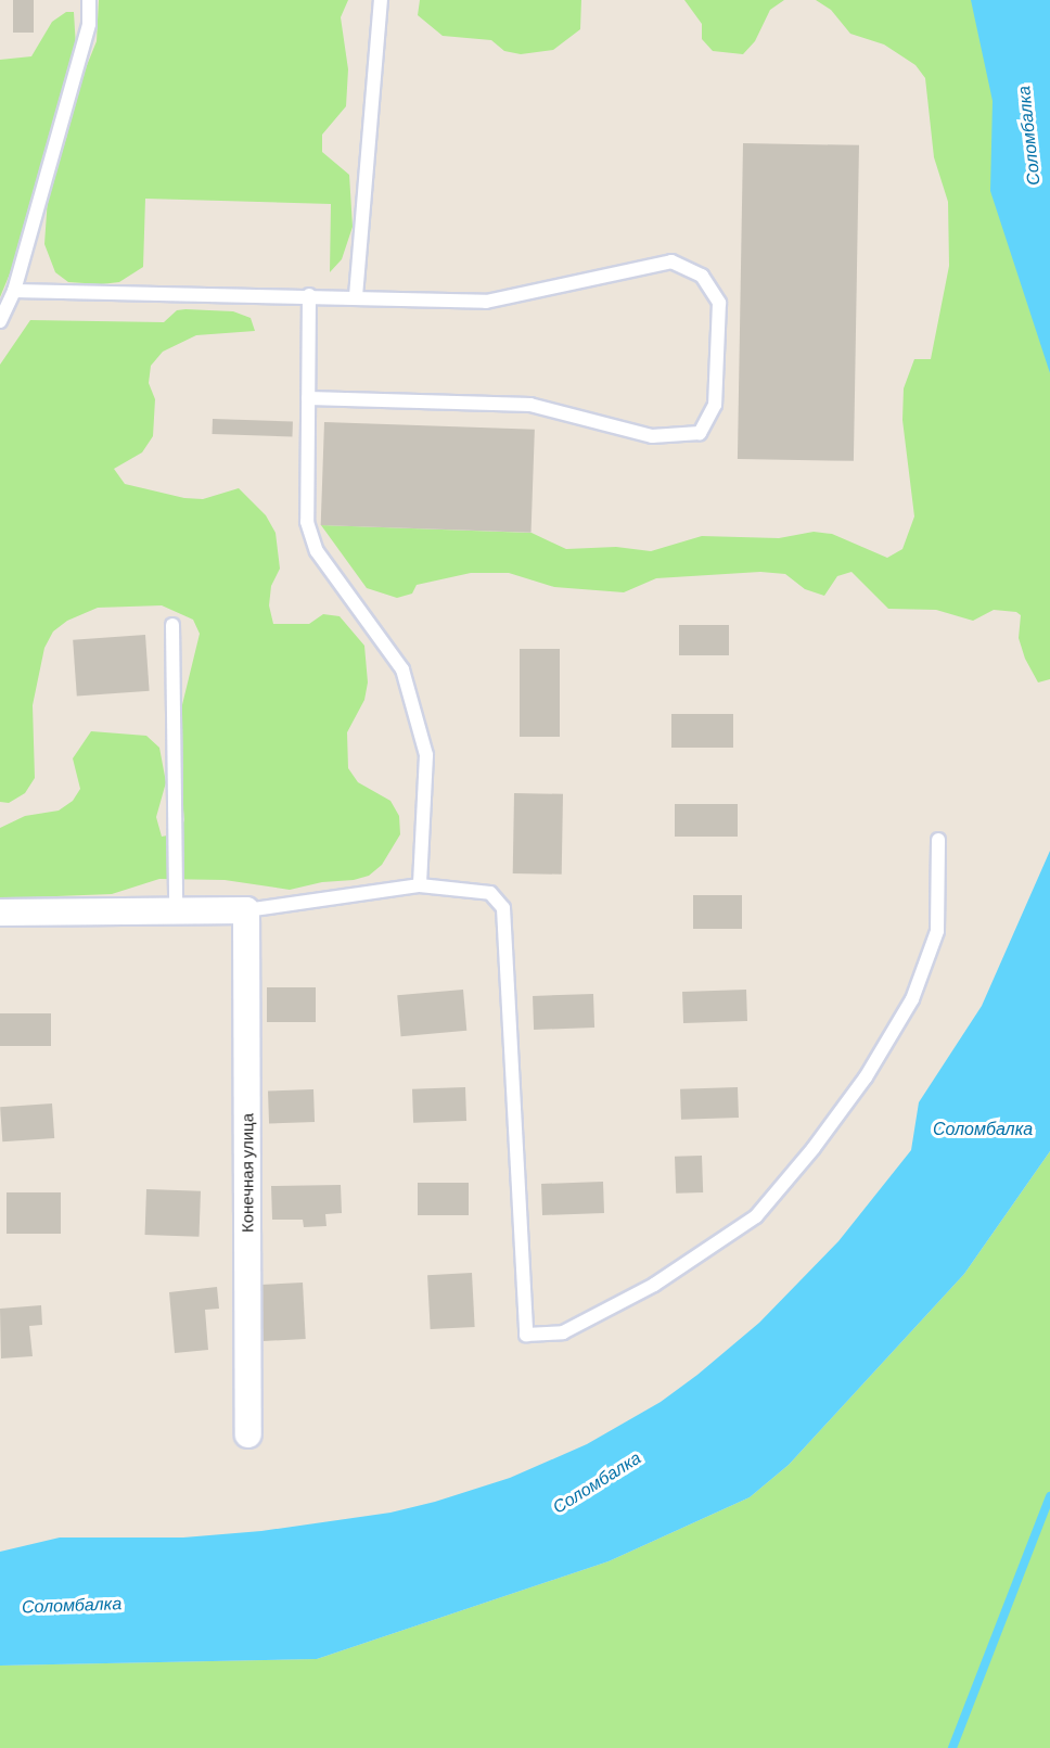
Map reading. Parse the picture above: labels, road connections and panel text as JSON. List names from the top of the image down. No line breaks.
{"streets":{"street":["Конечная улица"]},"water":["Соломбалка"]}
